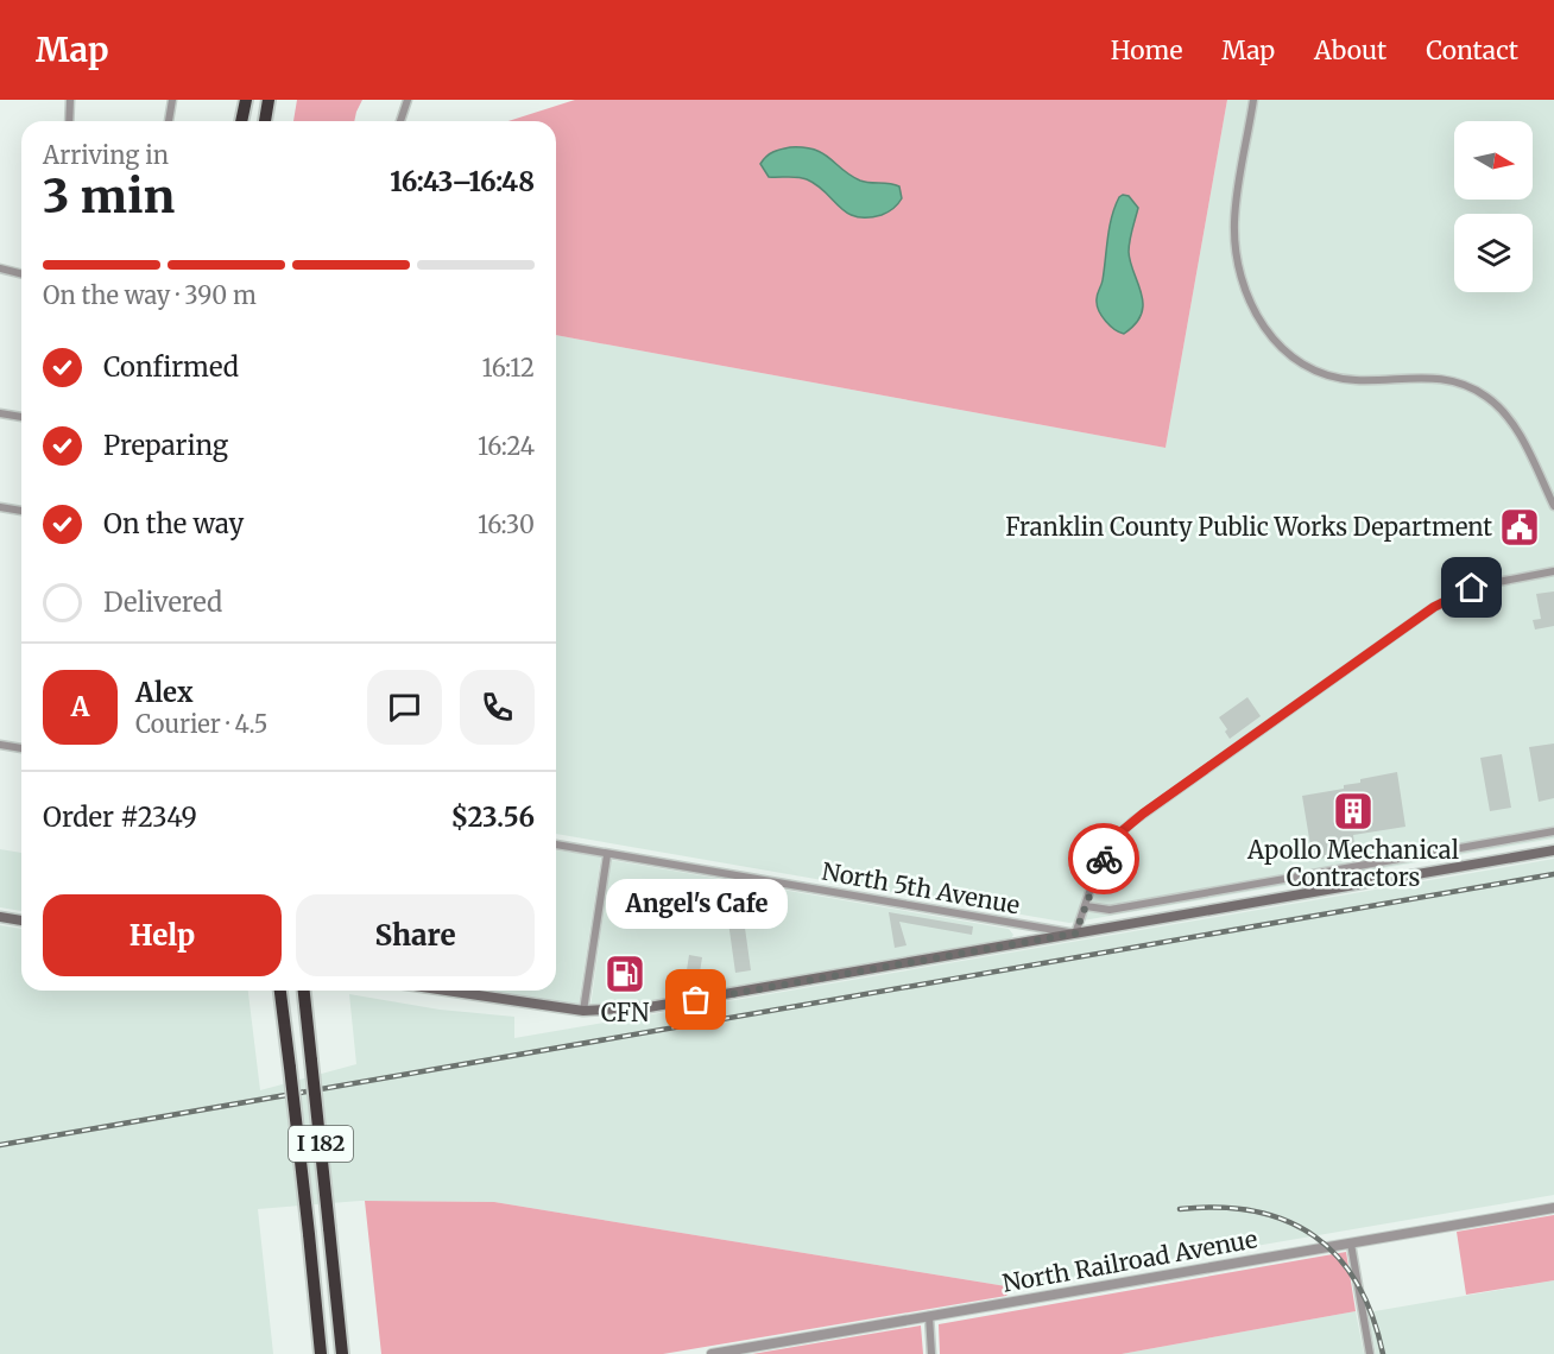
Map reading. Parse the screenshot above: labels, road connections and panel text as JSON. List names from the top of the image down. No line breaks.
{"streets":{"highway":["I 182"],"street":["North 5th Avenue","North Railroad Avenue"]},"places":{"public building":["Franklin County Public Works Department"],"building":["Apollo Mechanical Contractors"],"fuel station":["CFN"],"other":["Angel's Cafe"]},"north":"right","page":{"header":"Map","nav":["Home","Map","About","Contact"],"heading":["3 min","Arriving in","16:43–16:48"],"panel":["Alex","Courier · 4.5","Order #2349","$23.56"],"bar":"On the way · 390 m","list":[["Confirmed","16:12"],["Preparing","16:24"],["On the way","16:30"],"Delivered"],"round":"A","bubble":"Angel's Cafe","buttons":["Help","Share"]}}
